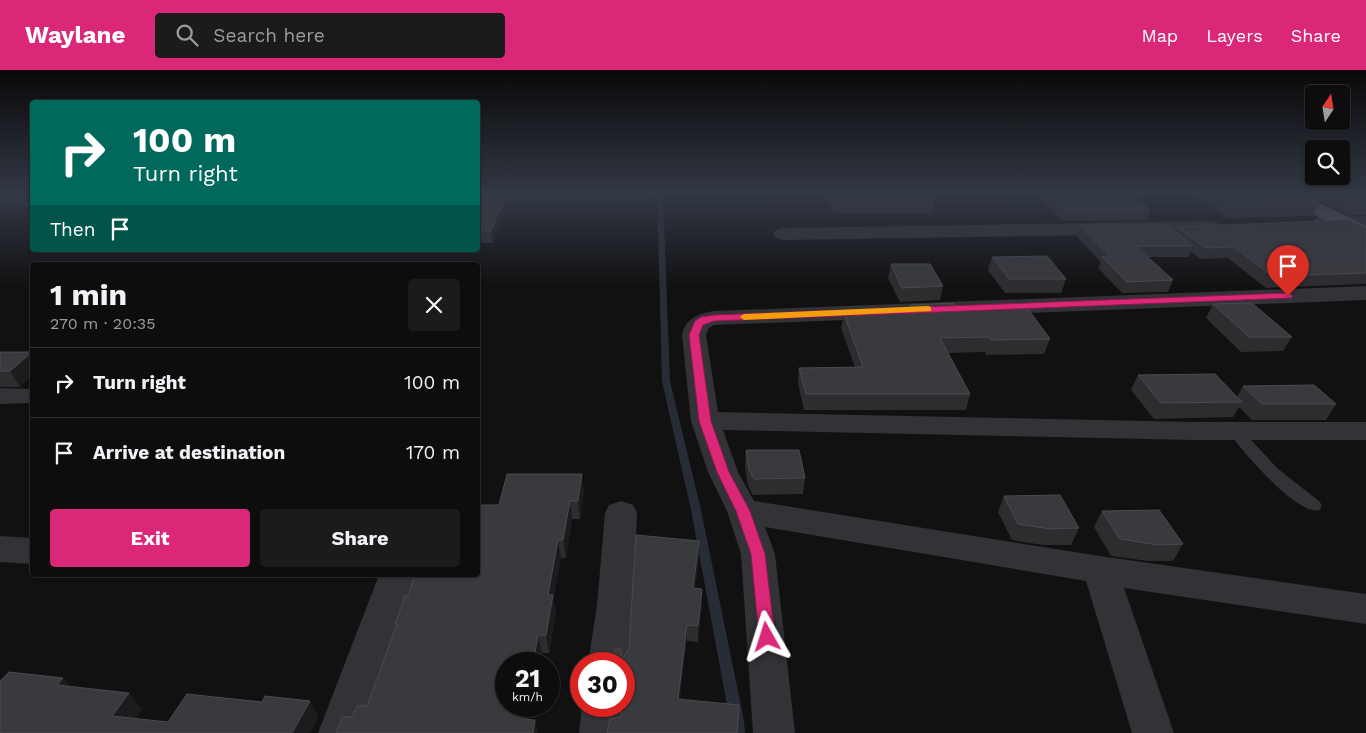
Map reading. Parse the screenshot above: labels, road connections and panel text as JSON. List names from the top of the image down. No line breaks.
{"north":"top","page":{"header":"Waylane","search":"Search here","nav":["Map","Layers","Share"],"turn":["100 m","Turn right"],"then":"Then","heading":["1 min","270 m · 20:35"],"list":[{"name":"Turn right","value":"100 m"},{"name":"Arrive at destination","value":"170 m"}],"buttons":["Exit","Share"],"speed":"21 km/h","limit":"30"}}
